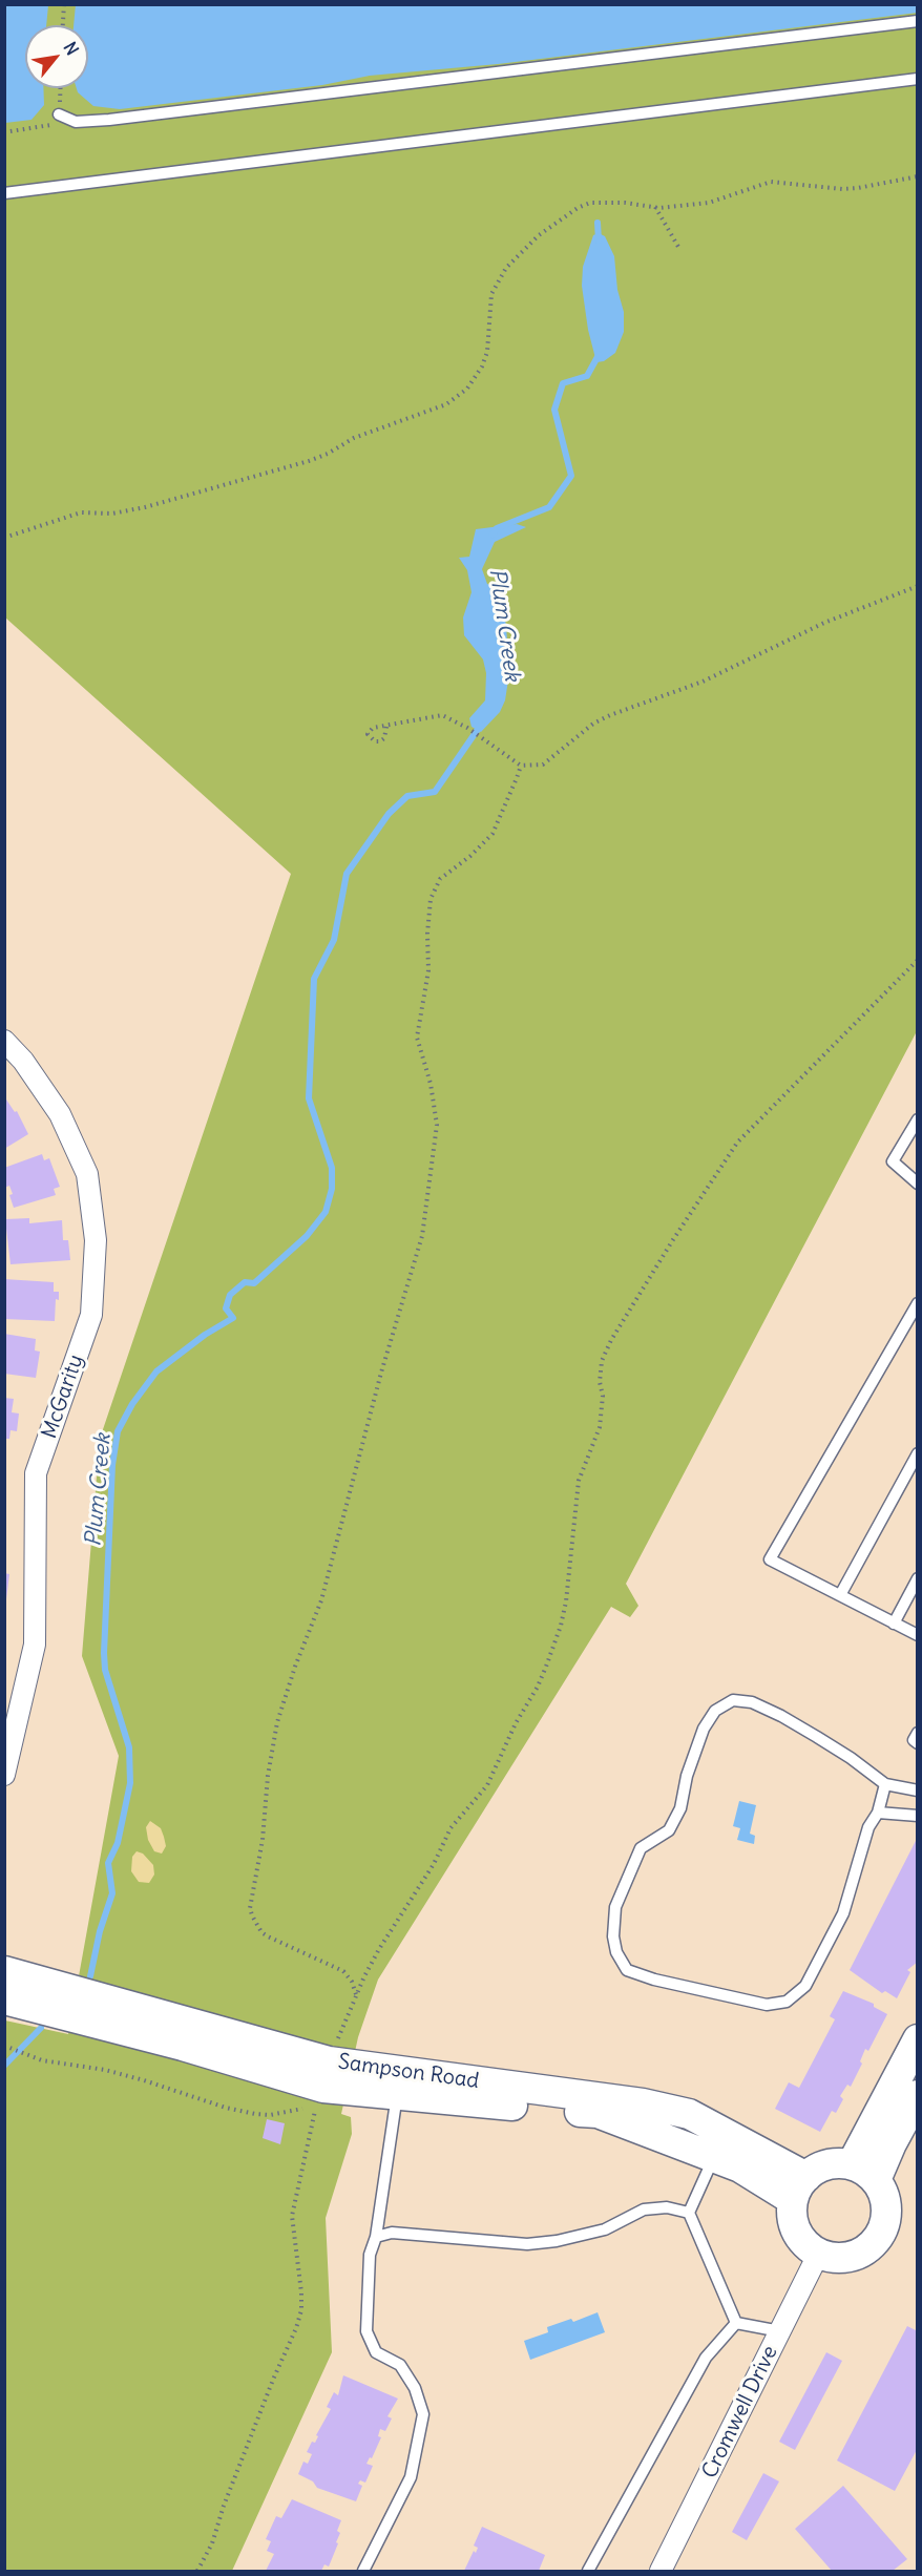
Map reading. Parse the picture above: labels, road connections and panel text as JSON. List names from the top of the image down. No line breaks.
{"streets":{"street":["McGarity","Sampson Road","Cromwell Drive"]},"crossings":[["Sampson Road","Cromwell Drive"]],"water":["Plum Creek"],"north":"top right"}
